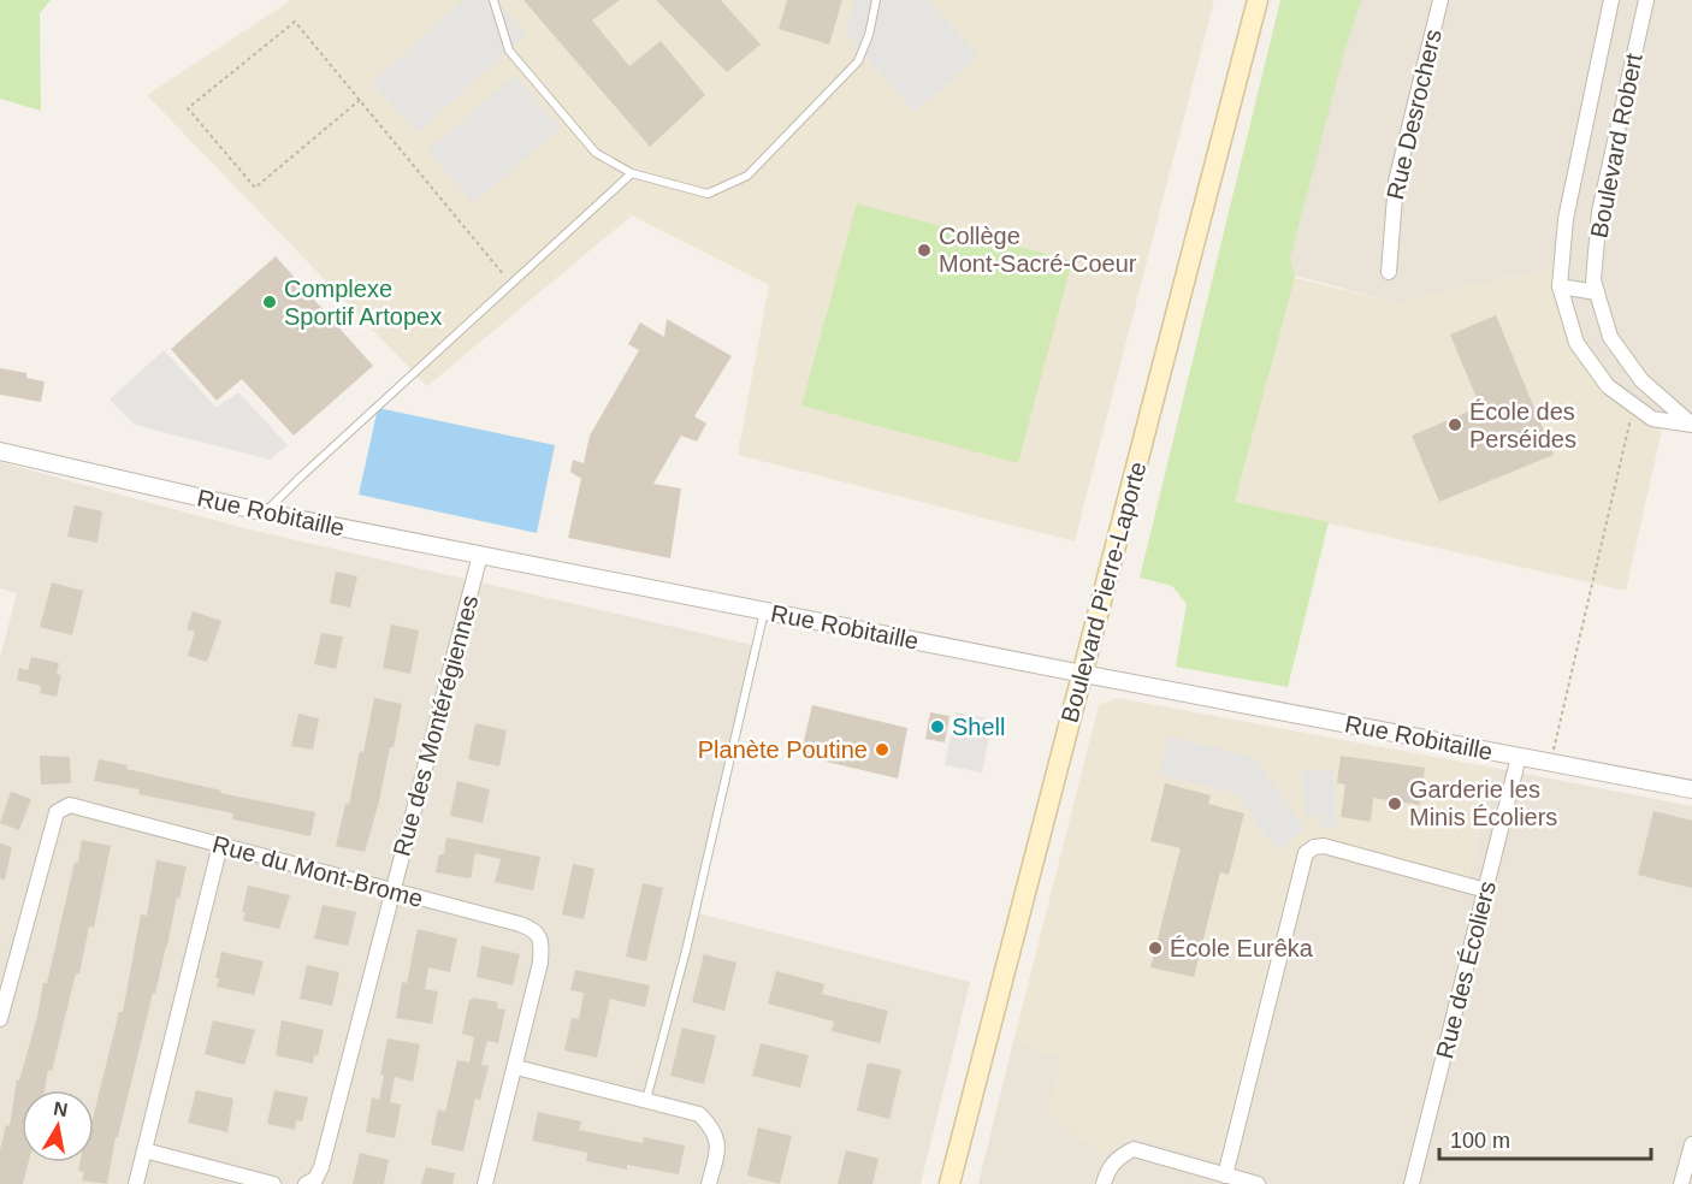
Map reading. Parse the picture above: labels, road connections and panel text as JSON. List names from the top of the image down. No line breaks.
{"streets":{"main road":["Boulevard Pierre-Laporte"],"street":["Rue Desrochers","Boulevard Robert","Rue Robitaille","Rue des Montérégiennes","Rue du Mont-Brome","Rue des Écoliers"]},"crossings":[["Rue Robitaille","Boulevard Pierre-Laporte"],["Rue Robitaille","Rue des Montérégiennes"],["Rue Robitaille","Rue des Écoliers"],["Rue des Montérégiennes","Rue du Mont-Brome"]],"places":["Collège Mont-Sacré-Coeur","Complexe Sportif Artopex","École des Perséides","Shell","Planète Poutine","Garderie les Minis Écoliers","École Eurêka"],"scale_bar":"100 m","north":"top"}
